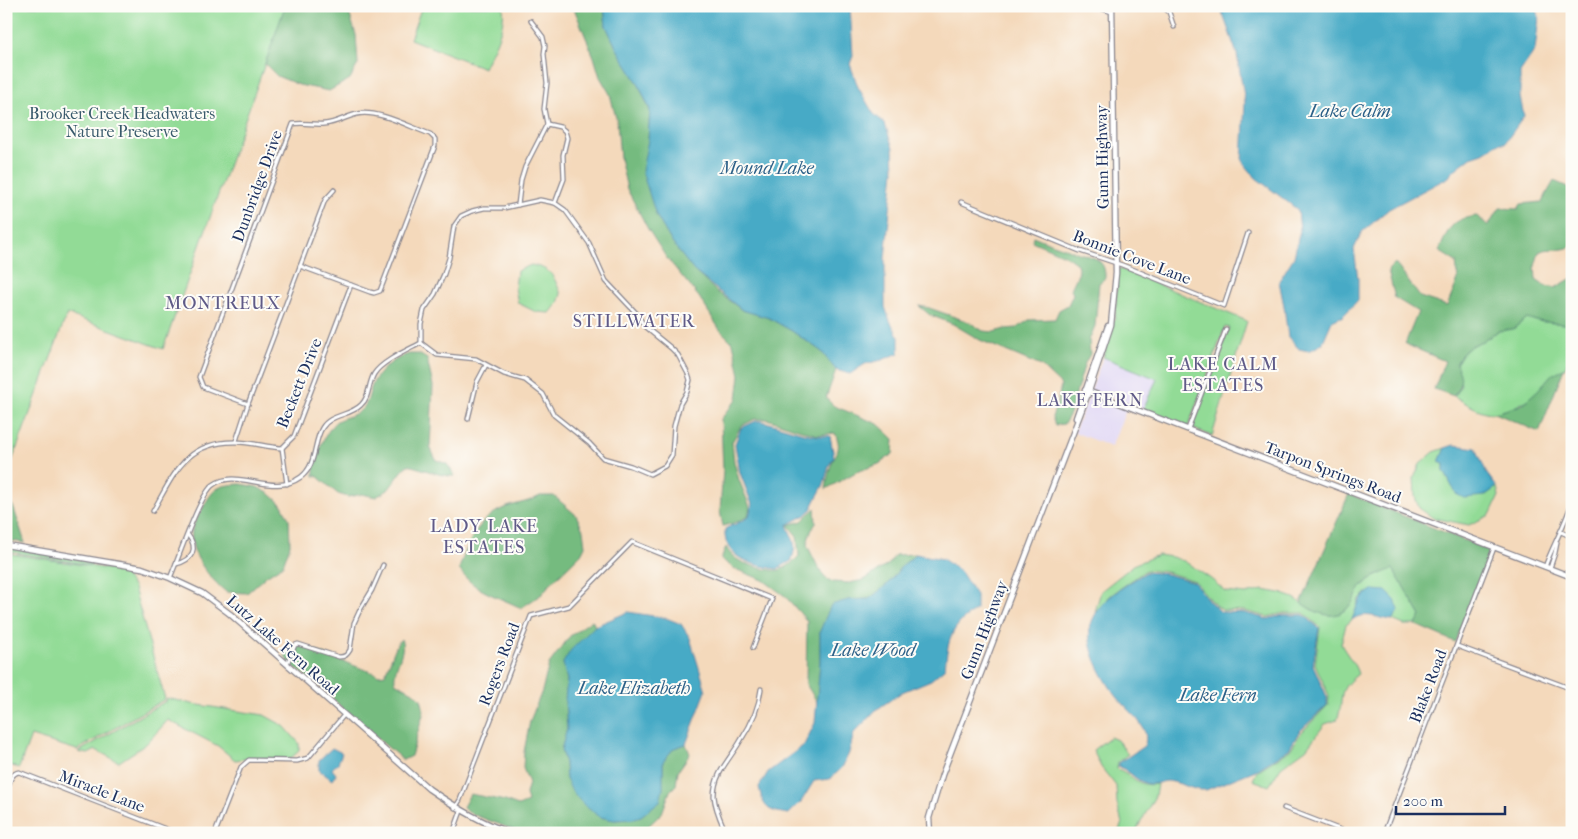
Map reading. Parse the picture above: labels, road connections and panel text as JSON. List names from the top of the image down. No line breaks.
{"streets":{"main road":["Gunn Highway","Tarpon Springs Road","Lutz Lake Fern Road"],"street":["Dunbridge Drive","Bonnie Cove Lane","Beckett Drive","Rogers Road","Blake Road","Miracle Lane"]},"crossings":[["Gunn Highway","Bonnie Cove Lane"],["Gunn Highway","Tarpon Springs Road"],["Dunbridge Drive","Beckett Drive"],["Tarpon Springs Road","Blake Road"],["Lutz Lake Fern Road","Rogers Road"]],"districts":["MONTREUX","STILLWATER","LAKE CALM ESTATES","LAKE FERN","LADY LAKE ESTATES"],"water":["Lake Calm","Mound Lake","Lake Wood","Lake Elizabeth","Lake Fern"],"parks":["Brooker Creek Headwaters Nature Preserve"],"scale_bar":"200 m"}
